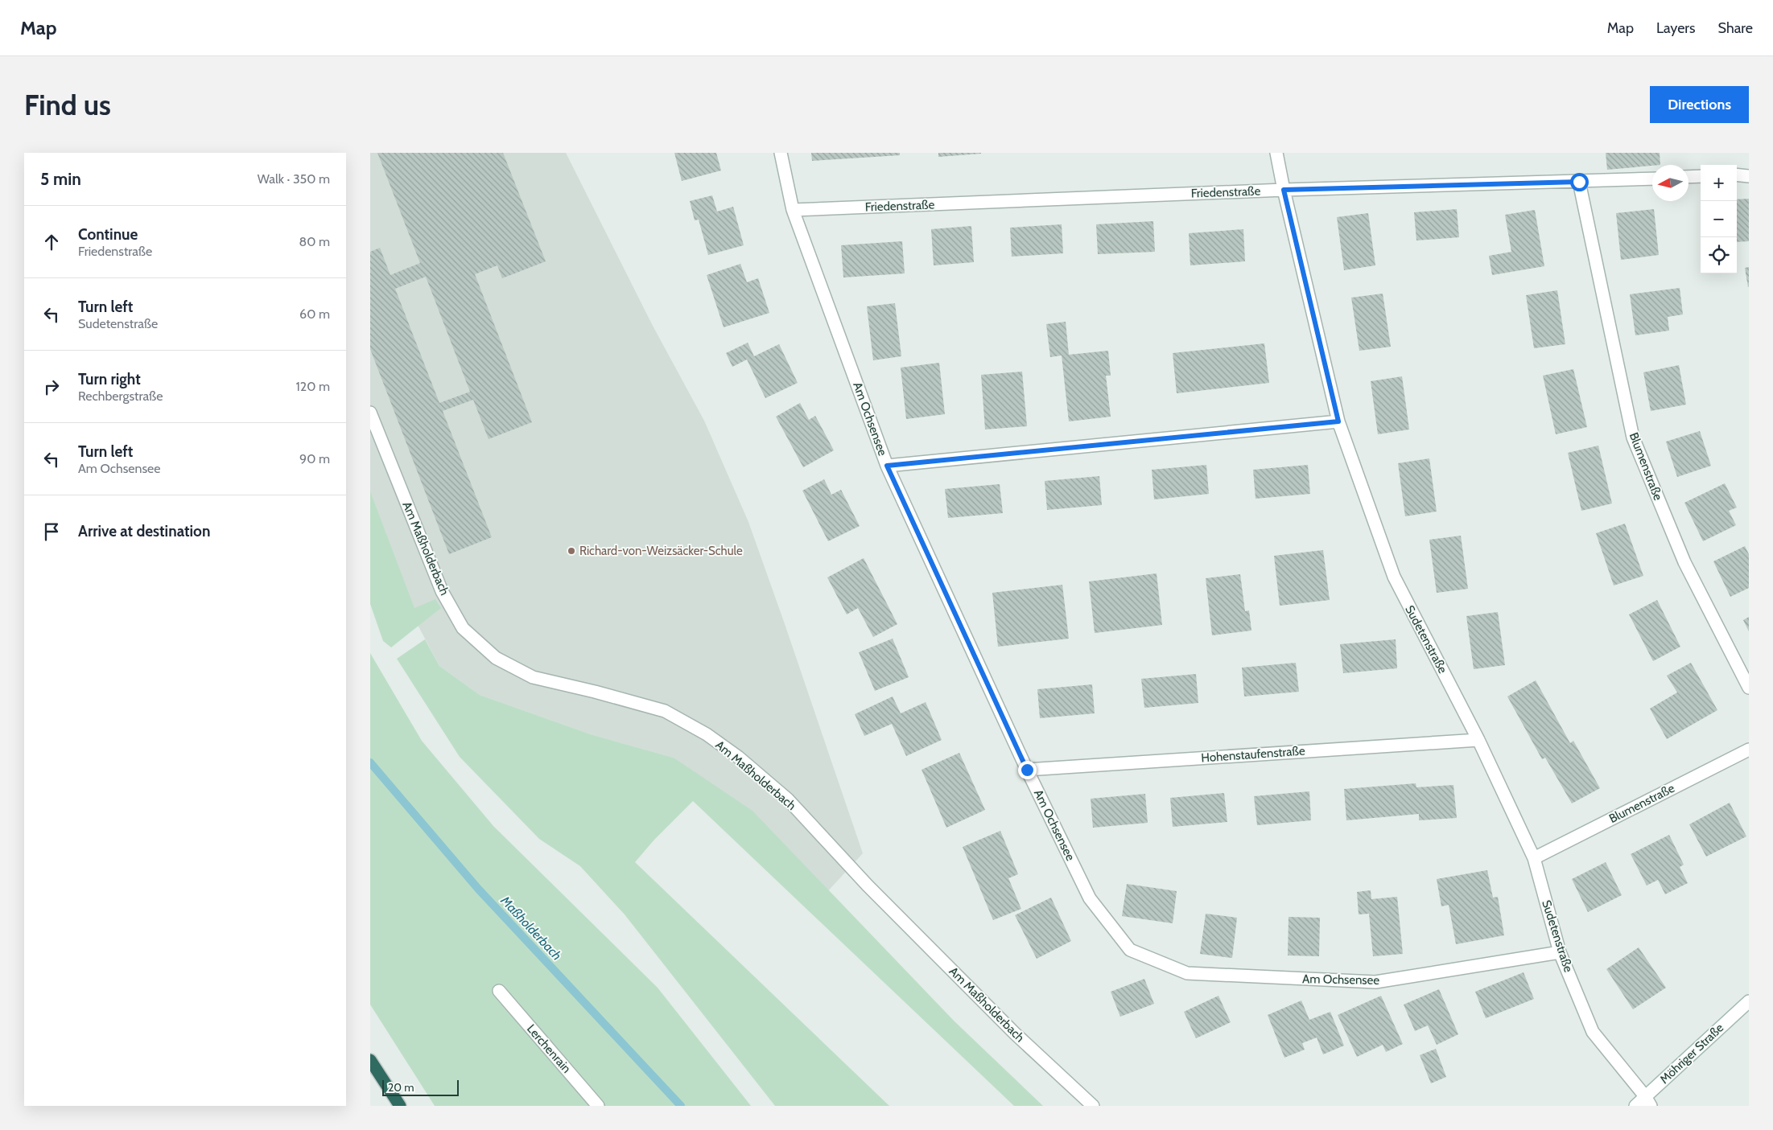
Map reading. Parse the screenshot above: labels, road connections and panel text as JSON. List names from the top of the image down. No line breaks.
{"streets":{"street":["Friedenstraße","Am Ochsensee","Blumenstraße","Am Maßholderbach","Sudetenstraße","Hohenstaufenstraße","Lerchenrain","Möhriger Straße"]},"crossings":[["Friedenstraße","Am Ochsensee"],["Friedenstraße","Blumenstraße"],["Friedenstraße","Sudetenstraße"],["Am Ochsensee","Sudetenstraße"],["Am Ochsensee","Hohenstaufenstraße"],["Blumenstraße","Sudetenstraße"],["Sudetenstraße","Hohenstaufenstraße"],["Sudetenstraße","Möhriger Straße"]],"water":["Maßholderbach"],"places":["Richard-von-Weizsäcker-Schule"],"scale_bar":"20 m","north":"left","page":{"header":"Map","nav":["Map","Layers","Share"],"buttons":"Directions","title":"Find us","heading":["5 min","Walk · 350 m"],"map_buttons":["+","−"],"list":[["Continue","Friedenstraße","80 m"],["Turn left","Sudetenstraße","60 m"],["Turn right","Rechbergstraße","120 m"],["Turn left","Am Ochsensee","90 m"],"Arrive at destination"],"scale":"20 m"}}
